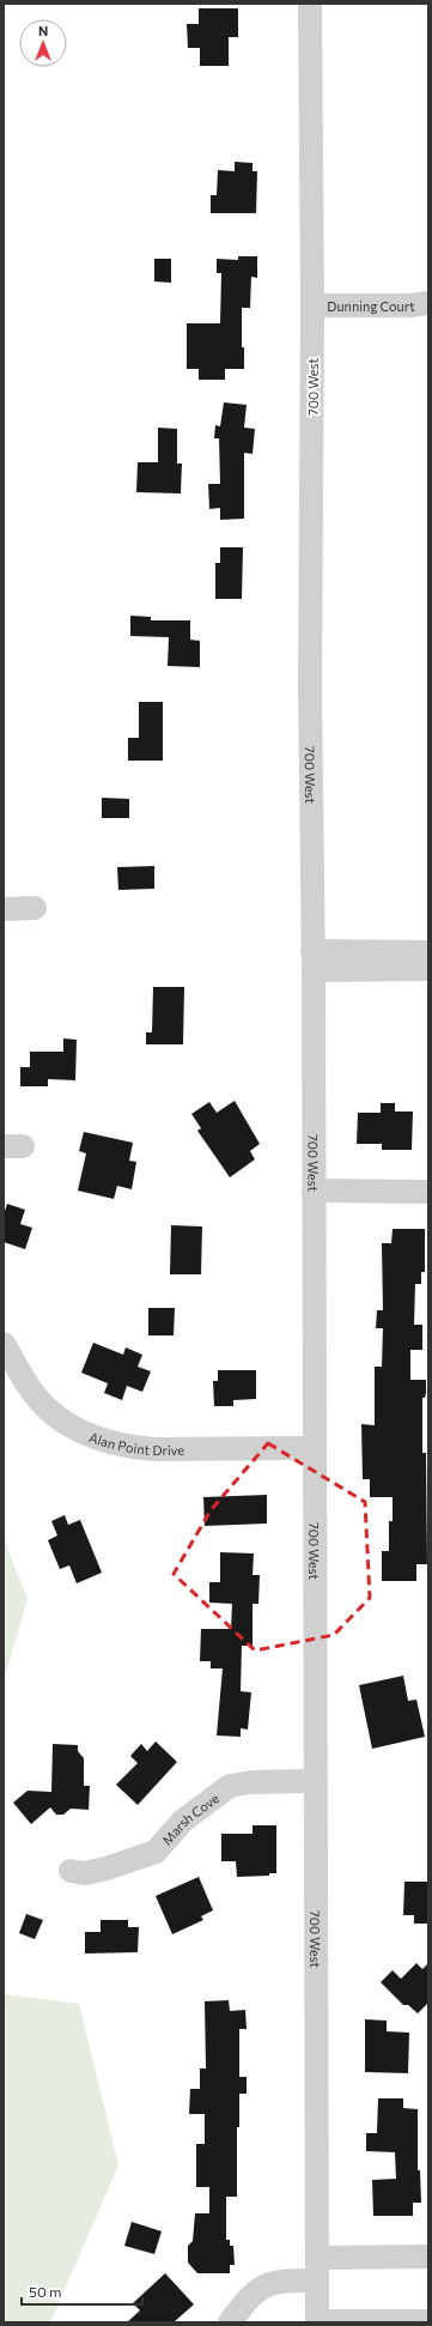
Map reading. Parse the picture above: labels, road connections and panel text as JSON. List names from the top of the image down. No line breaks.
{"streets":{"street":["Dunning Court","700 West","Alan Point Drive","Marsh Cove"]},"crossings":[["Dunning Court","700 West"],["700 West","Alan Point Drive"],["700 West","Marsh Cove"]],"scale_bar":"50 m","north":"top"}
